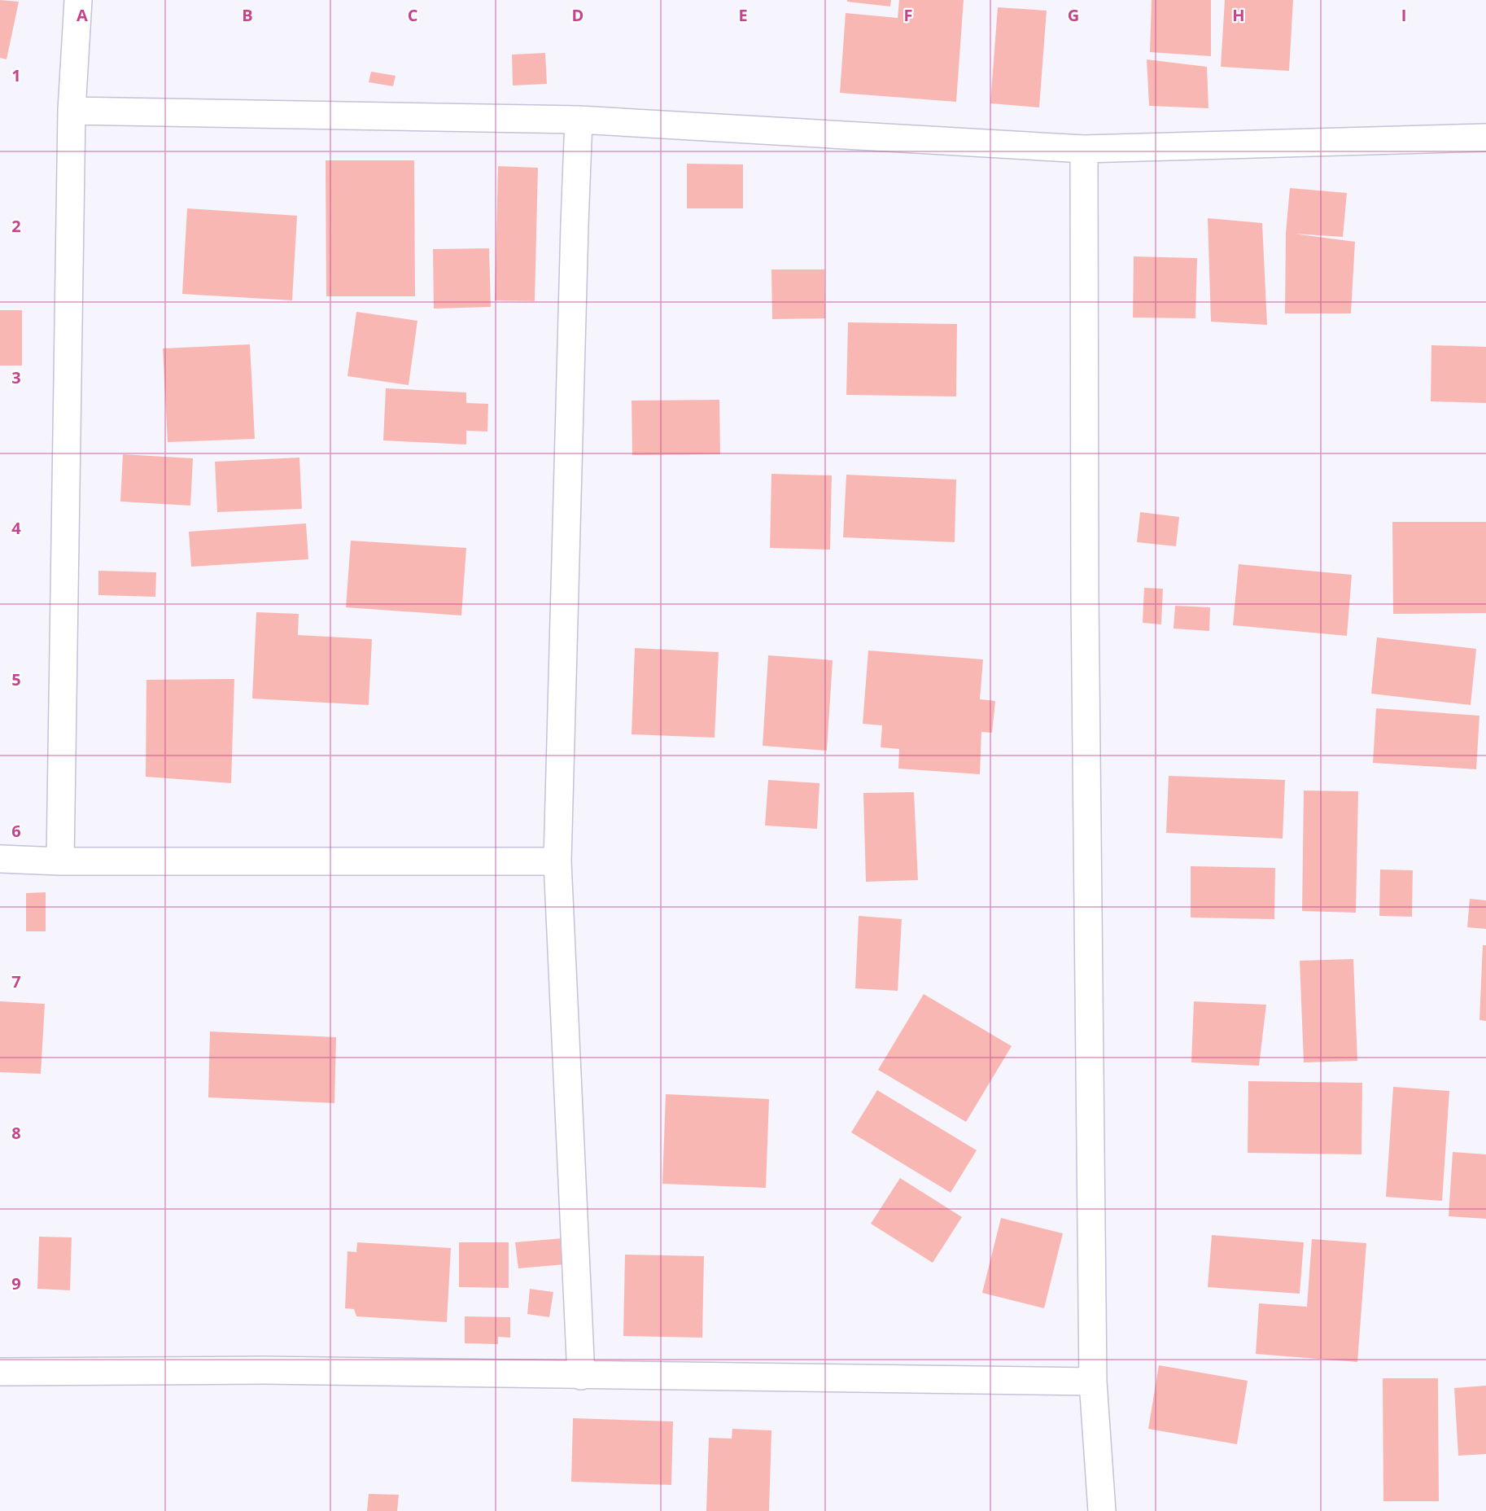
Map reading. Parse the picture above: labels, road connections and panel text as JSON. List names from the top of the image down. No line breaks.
{"grid":{"columns":["A","B","C","D","E","F","G","H","I"],"rows":["1","2","3","4","5","6","7","8","9"]}}
